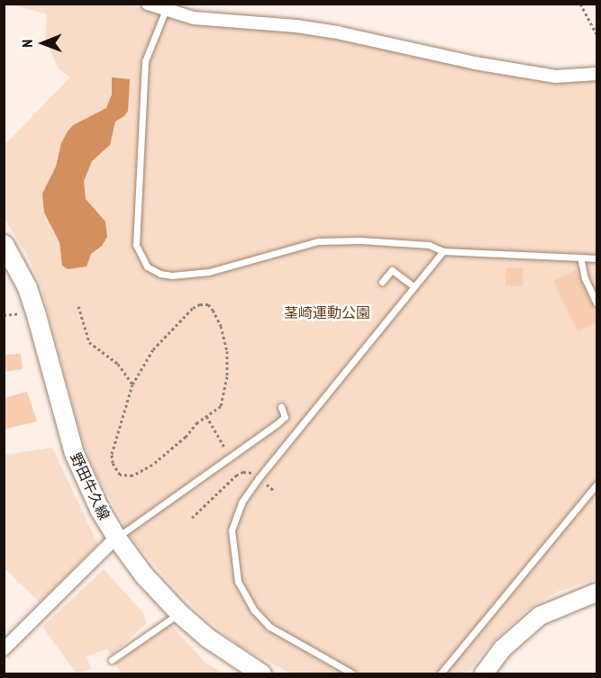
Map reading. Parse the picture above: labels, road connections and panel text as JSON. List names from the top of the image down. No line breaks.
{"streets":{"main road":["野田牛久線"]},"parks":["茎崎運動公園"],"north":"left"}
